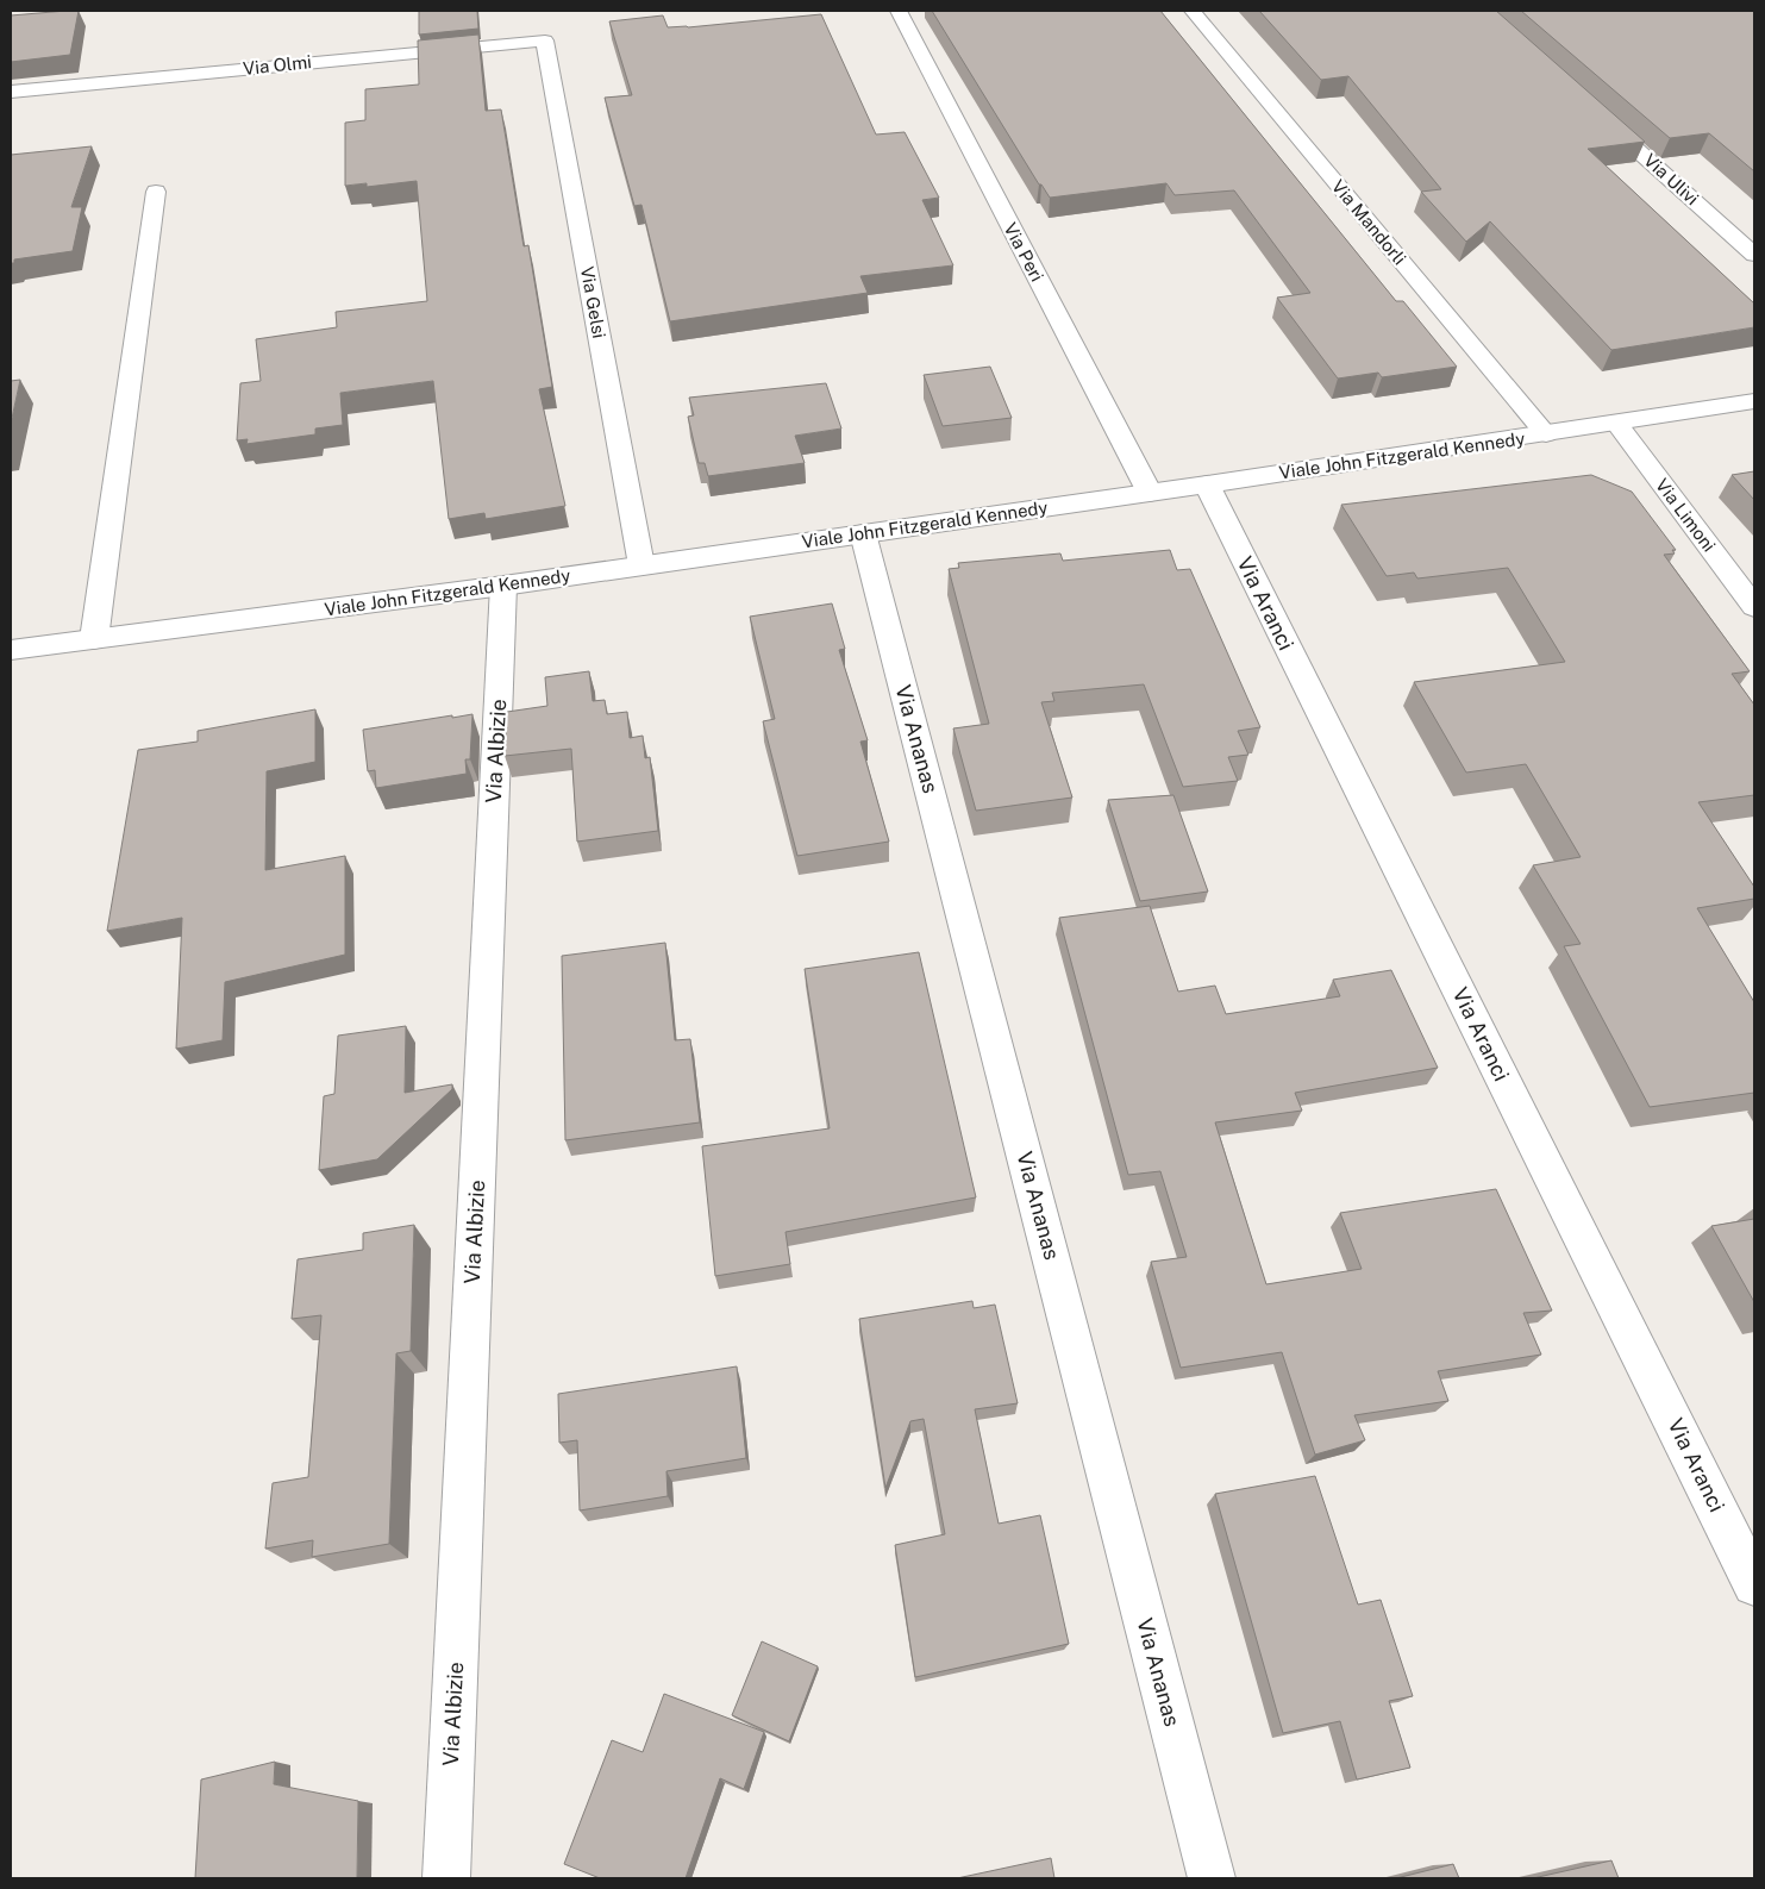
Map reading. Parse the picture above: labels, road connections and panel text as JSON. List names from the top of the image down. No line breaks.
{"streets":{"street":["Via Olmi","Via Ulivi","Via Mandorli","Via Peri","Via Gelsi","Viale John Fitzgerald Kennedy","Via Limoni","Via Aranci","Via Ananas","Via Albizie"]},"crossings":[["Via Olmi","Via Gelsi"],["Via Mandorli","Viale John Fitzgerald Kennedy"],["Via Peri","Viale John Fitzgerald Kennedy"],["Via Gelsi","Viale John Fitzgerald Kennedy"],["Viale John Fitzgerald Kennedy","Via Limoni"],["Viale John Fitzgerald Kennedy","Via Aranci"],["Viale John Fitzgerald Kennedy","Via Ananas"],["Viale John Fitzgerald Kennedy","Via Albizie"]]}
